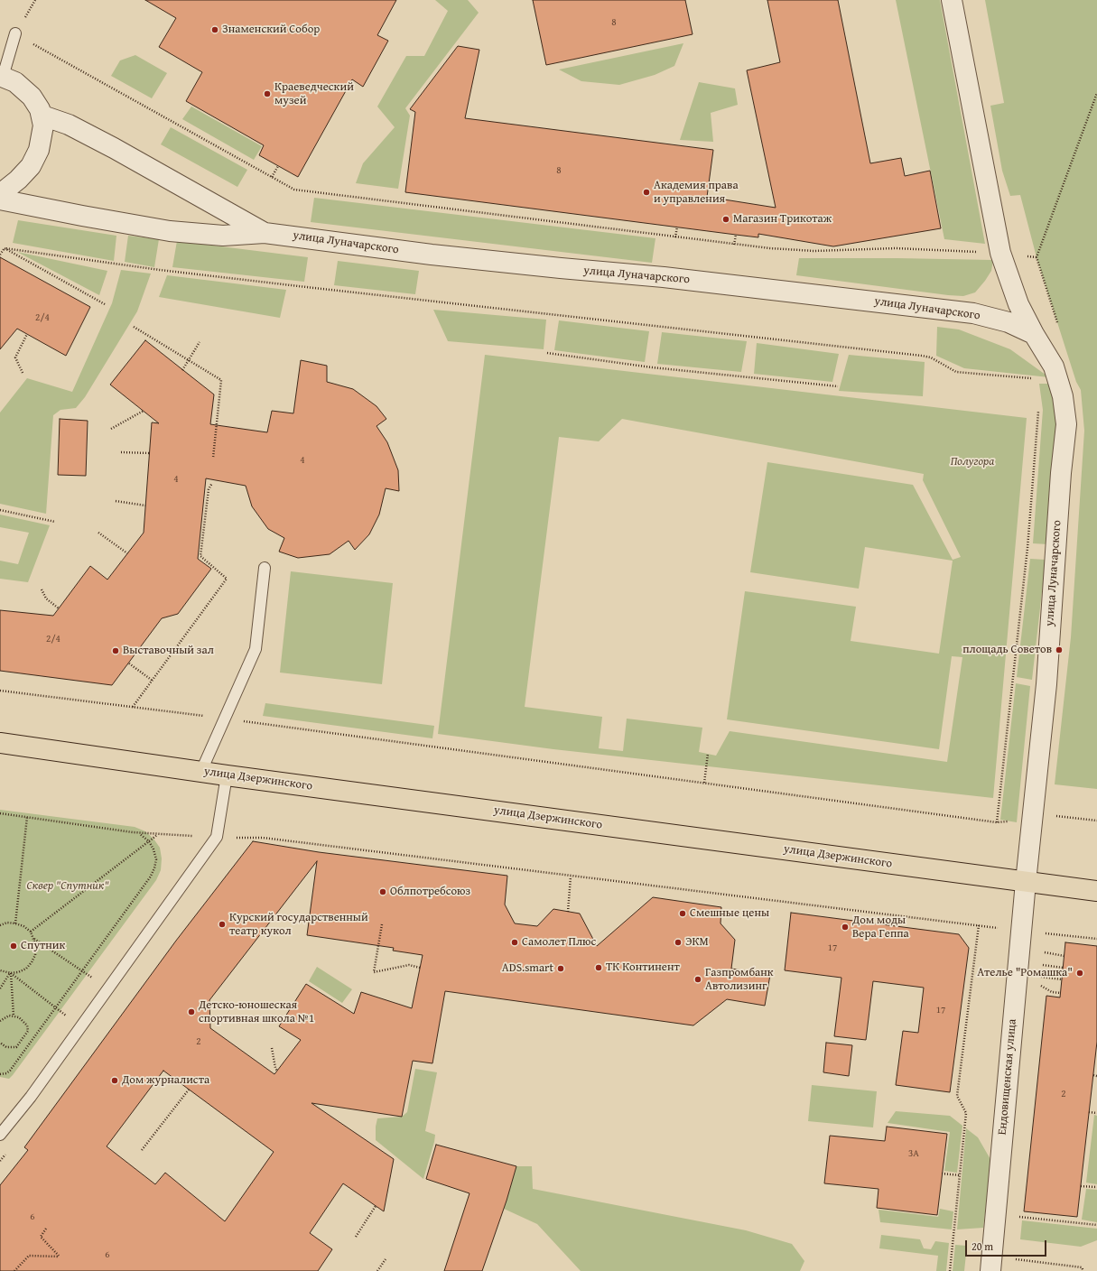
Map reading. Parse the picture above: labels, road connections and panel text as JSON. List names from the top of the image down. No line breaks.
{"streets":{"main road":["улица Дзержинского"],"street":["улица Луначарского","Ендовищенская улица"]},"crossings":[["улица Луначарского","улица Дзержинского"],["улица Луначарского","Ендовищенская улица"],["улица Дзержинского","Ендовищенская улица"]],"parks":["Полугора","Сквер \"Спутник\""],"places":["Знаменский Собор","Краеведческий музей","Академия права и управления","Магазин Трикотаж","площадь Советов","Выставочный зал","Облпотребсоюз","Смешные цены","Курский государственный театр кукол","Дом моды Вера Геппа","Самолет Плюс","ЭКМ","Спутник","ТК Континент","ADS.smart","Ателье \"Ромашка\"","Газпромбанк Автолизинг","Детско-юношеская спортивная школа №1","Дом журналиста"],"house_numbers":["8","8","2/4","4","4","2/4","17","17","2","2","3А","6","6"],"scale_bar":"20 m"}
